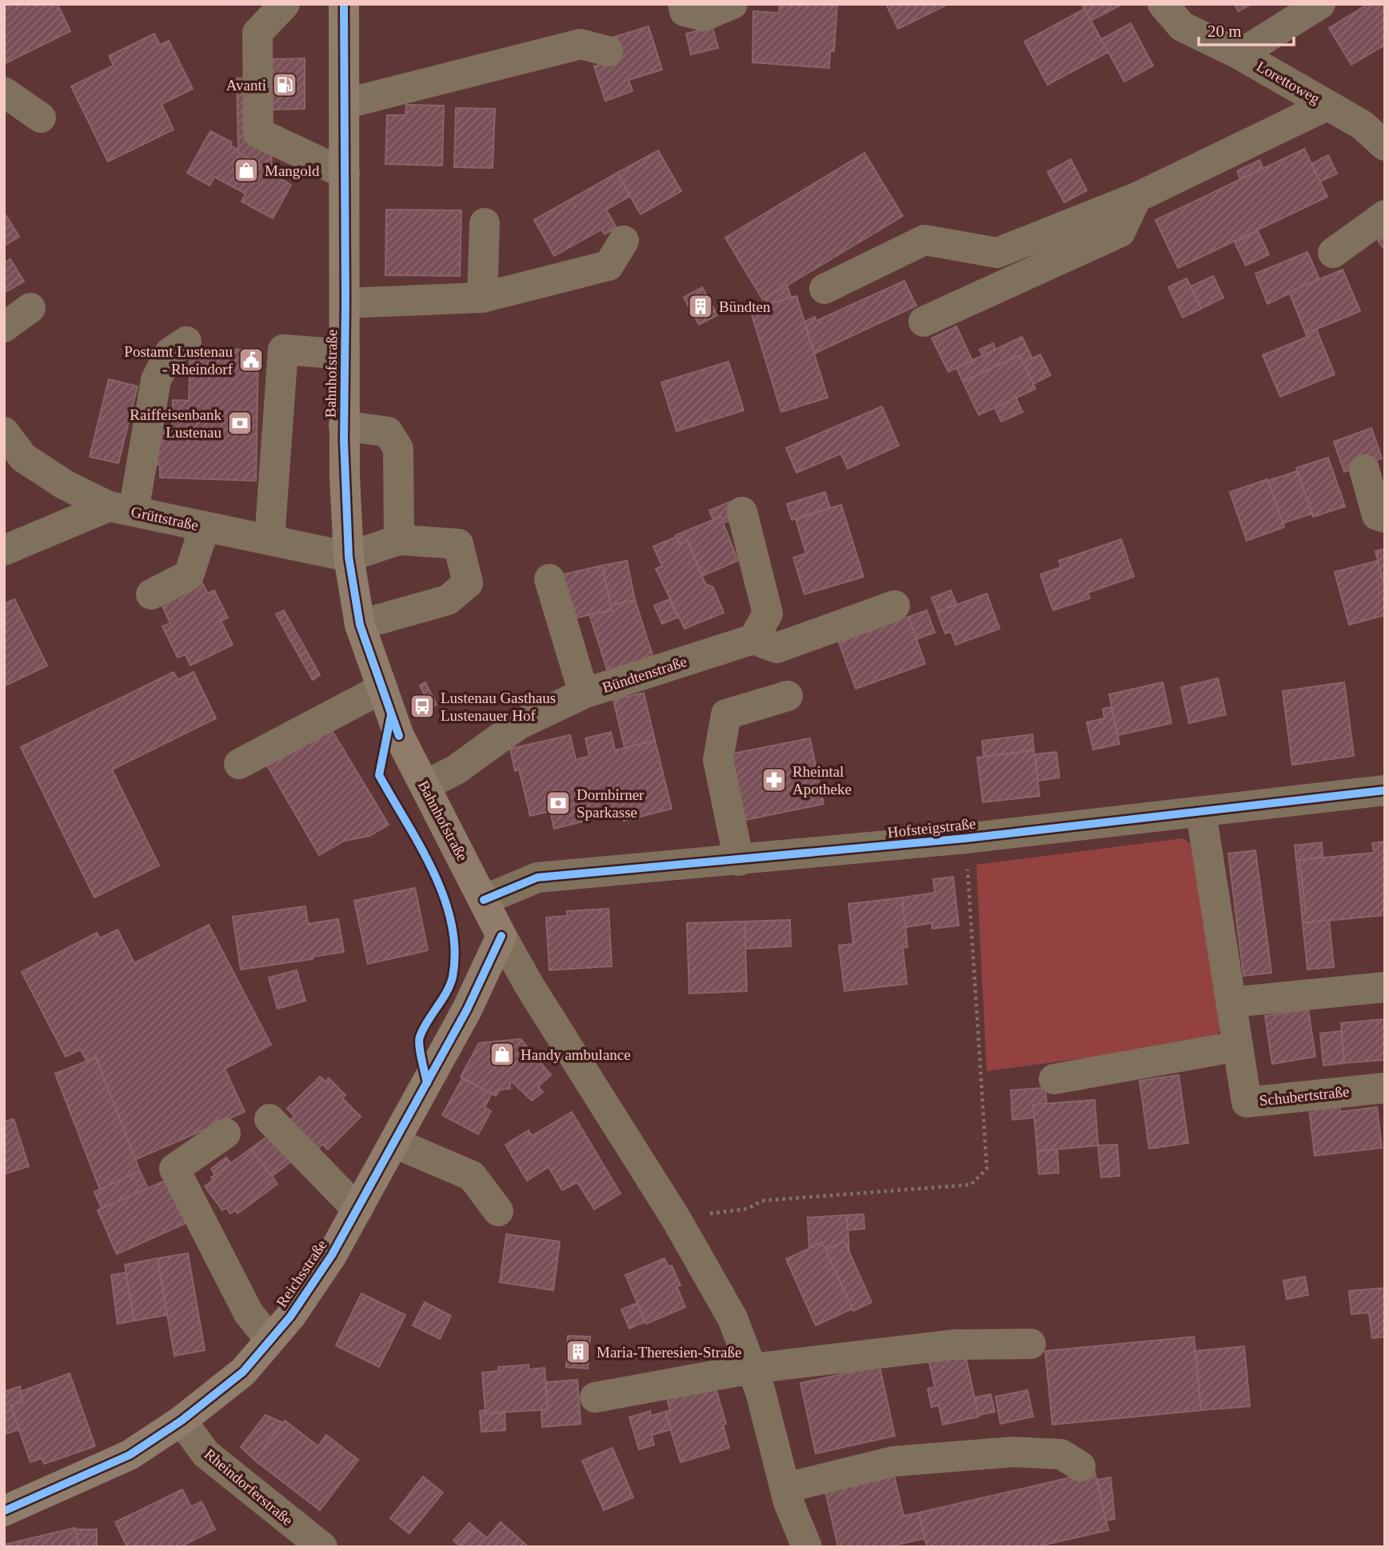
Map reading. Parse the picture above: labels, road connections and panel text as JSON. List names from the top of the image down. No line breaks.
{"streets":{"main road":["Bahnhofstraße","Reichsstraße"],"street":["Lorettoweg","Grüttstraße","Bündtenstraße","Hofsteigstraße","Schubertstraße","Rheindorferstraße"]},"crossings":[["Bahnhofstraße","Grüttstraße"],["Bahnhofstraße","Bündtenstraße"],["Bahnhofstraße","Hofsteigstraße"],["Bahnhofstraße","Reichsstraße"],["Hofsteigstraße","Schubertstraße"],["Reichsstraße","Rheindorferstraße"]],"places":{"fuel station":["Avanti"],"shop":["Mangold","Handy ambulance"],"building":["Bündten","Maria-Theresien-Straße"],"public building":["Postamt Lustenau - Rheindorf"],"bank":["Raiffeisenbank Lustenau","Dornbirner Sparkasse"],"bus stop":["Lustenau Gasthaus Lustenauer Hof"],"pharmacy":["Rheintal Apotheke"]},"scale_bar":"20 m"}
